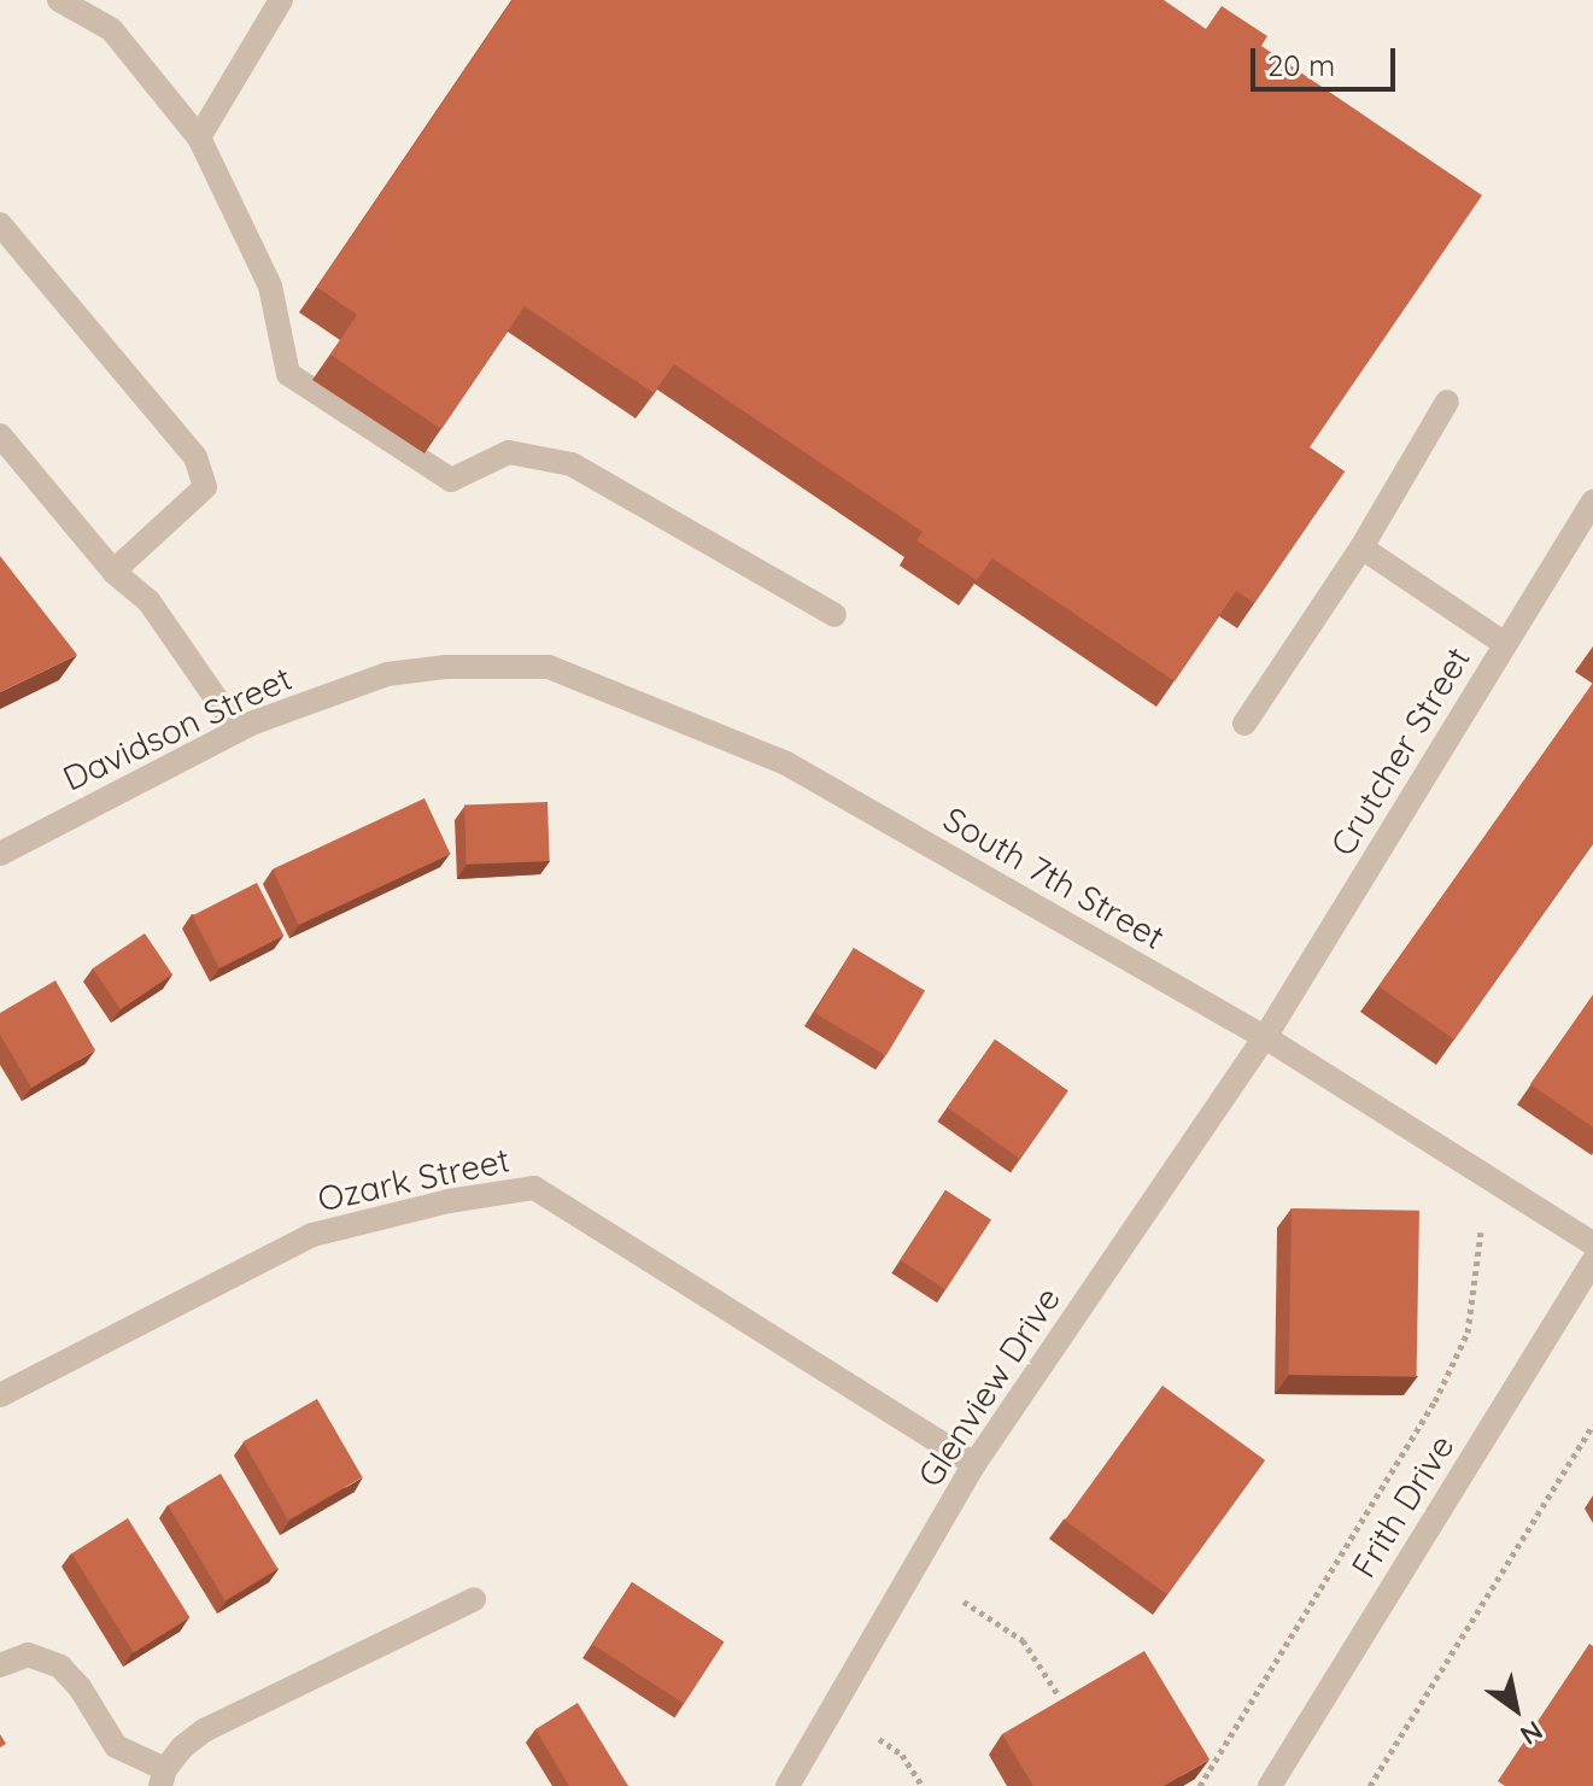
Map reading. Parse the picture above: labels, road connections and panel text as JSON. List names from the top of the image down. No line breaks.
{"streets":{"street":["Davidson Street","Crutcher Street","South 7th Street","Ozark Street","Glenview Drive","Frith Drive"]},"crossings":[["Davidson Street","South 7th Street"],["Crutcher Street","South 7th Street"],["Crutcher Street","Glenview Drive"],["South 7th Street","Glenview Drive"],["Ozark Street","Glenview Drive"]],"scale_bar":"20 m","north":"bottom right"}
